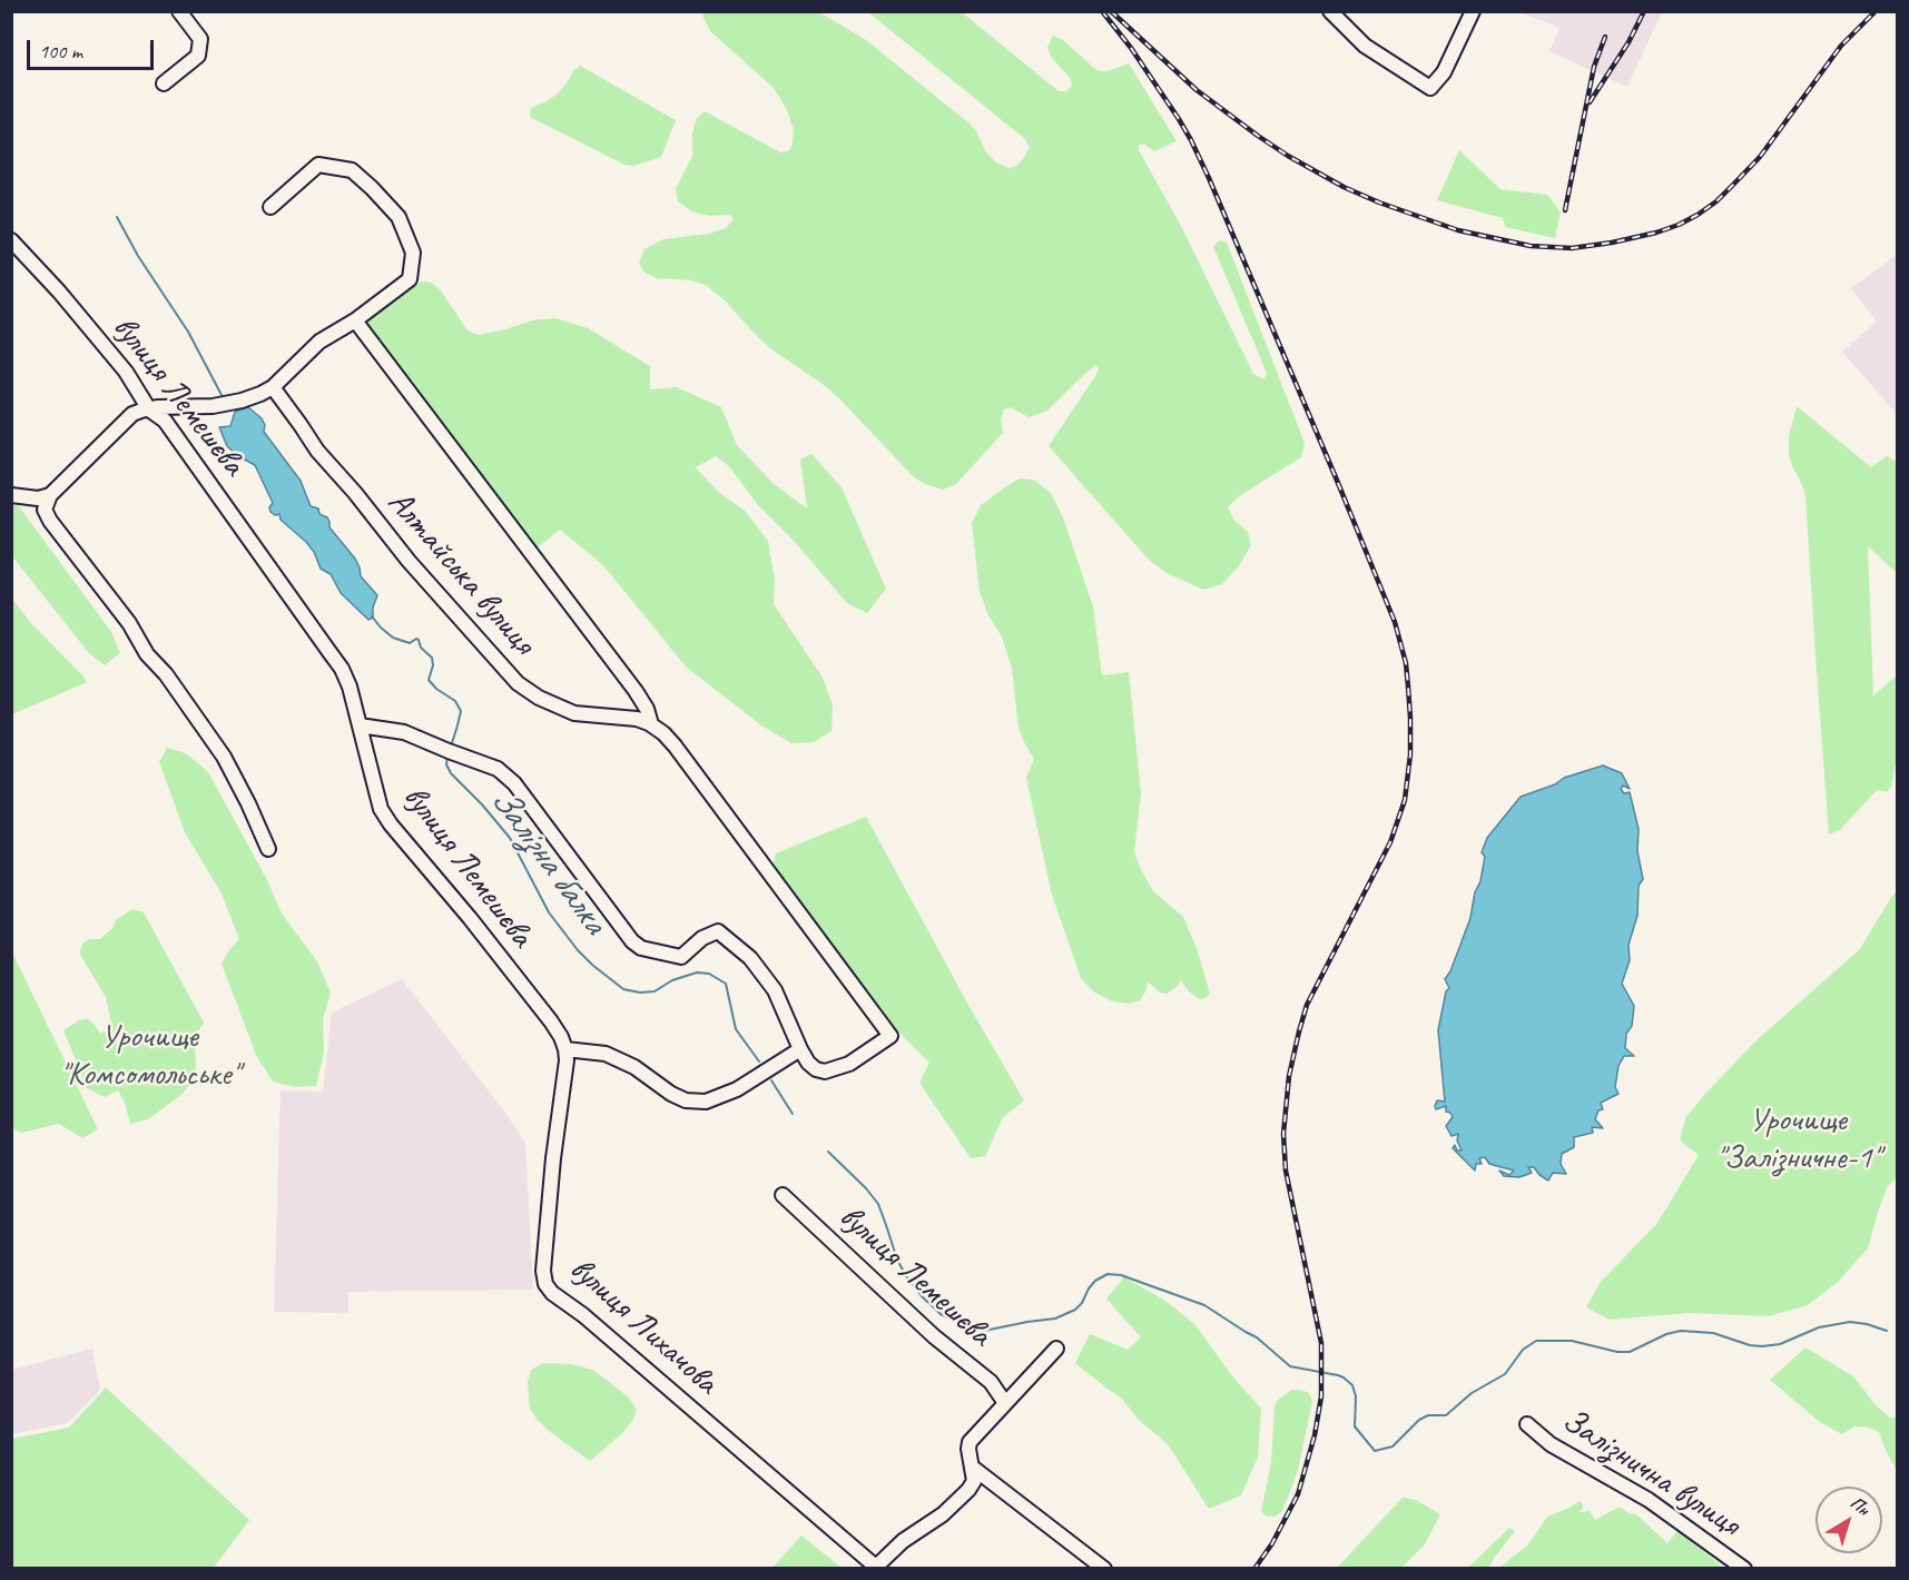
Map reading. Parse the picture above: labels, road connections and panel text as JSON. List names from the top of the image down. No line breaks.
{"streets":{"street":["вулиця Лемешєва","Алтайська вулиця","вулиця Лихачова","Залізнична вулиця"]},"crossings":[["вулиця Лемешєва","вулиця Лихачова"]],"water":["Залізна балка"],"parks":["Урочище \"Комсомольське\"","Урочище \"Залізничне-1\""],"scale_bar":"100 m","north":"top right"}
